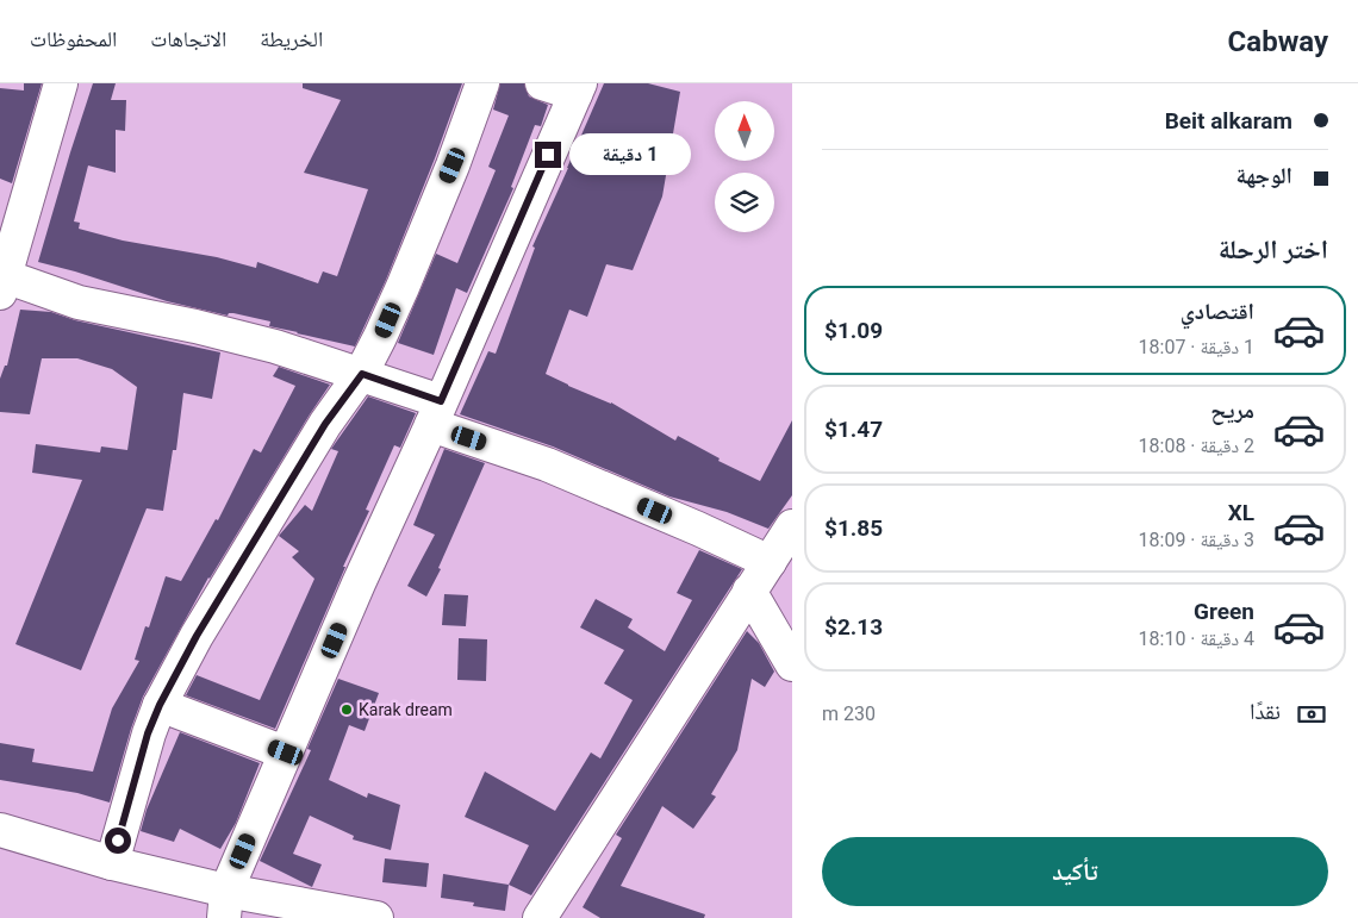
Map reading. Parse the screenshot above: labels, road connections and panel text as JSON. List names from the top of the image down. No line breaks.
{"places":["Karak dream"],"north":"top","page":{"header":"Cabway","nav":["الخريطة","الاتجاهات","المحفوظات"],"banner":["Beit alkaram","الوجهة"],"bubble":"1 دقيقة","heading":"اختر الرحلة","list":[{"name":"اقتصادي","note":"1 دقيقة · 18:07","value":"$1.09"},{"name":"مريح","note":"2 دقيقة · 18:08","value":"$1.47"},{"name":"XL","note":"3 دقيقة · 18:09","value":"$1.85"},{"name":"Green","note":"4 دقيقة · 18:10","value":"$2.13"}],"pay":["نقدًا","230 m"],"buttons":"تأكيد"}}
